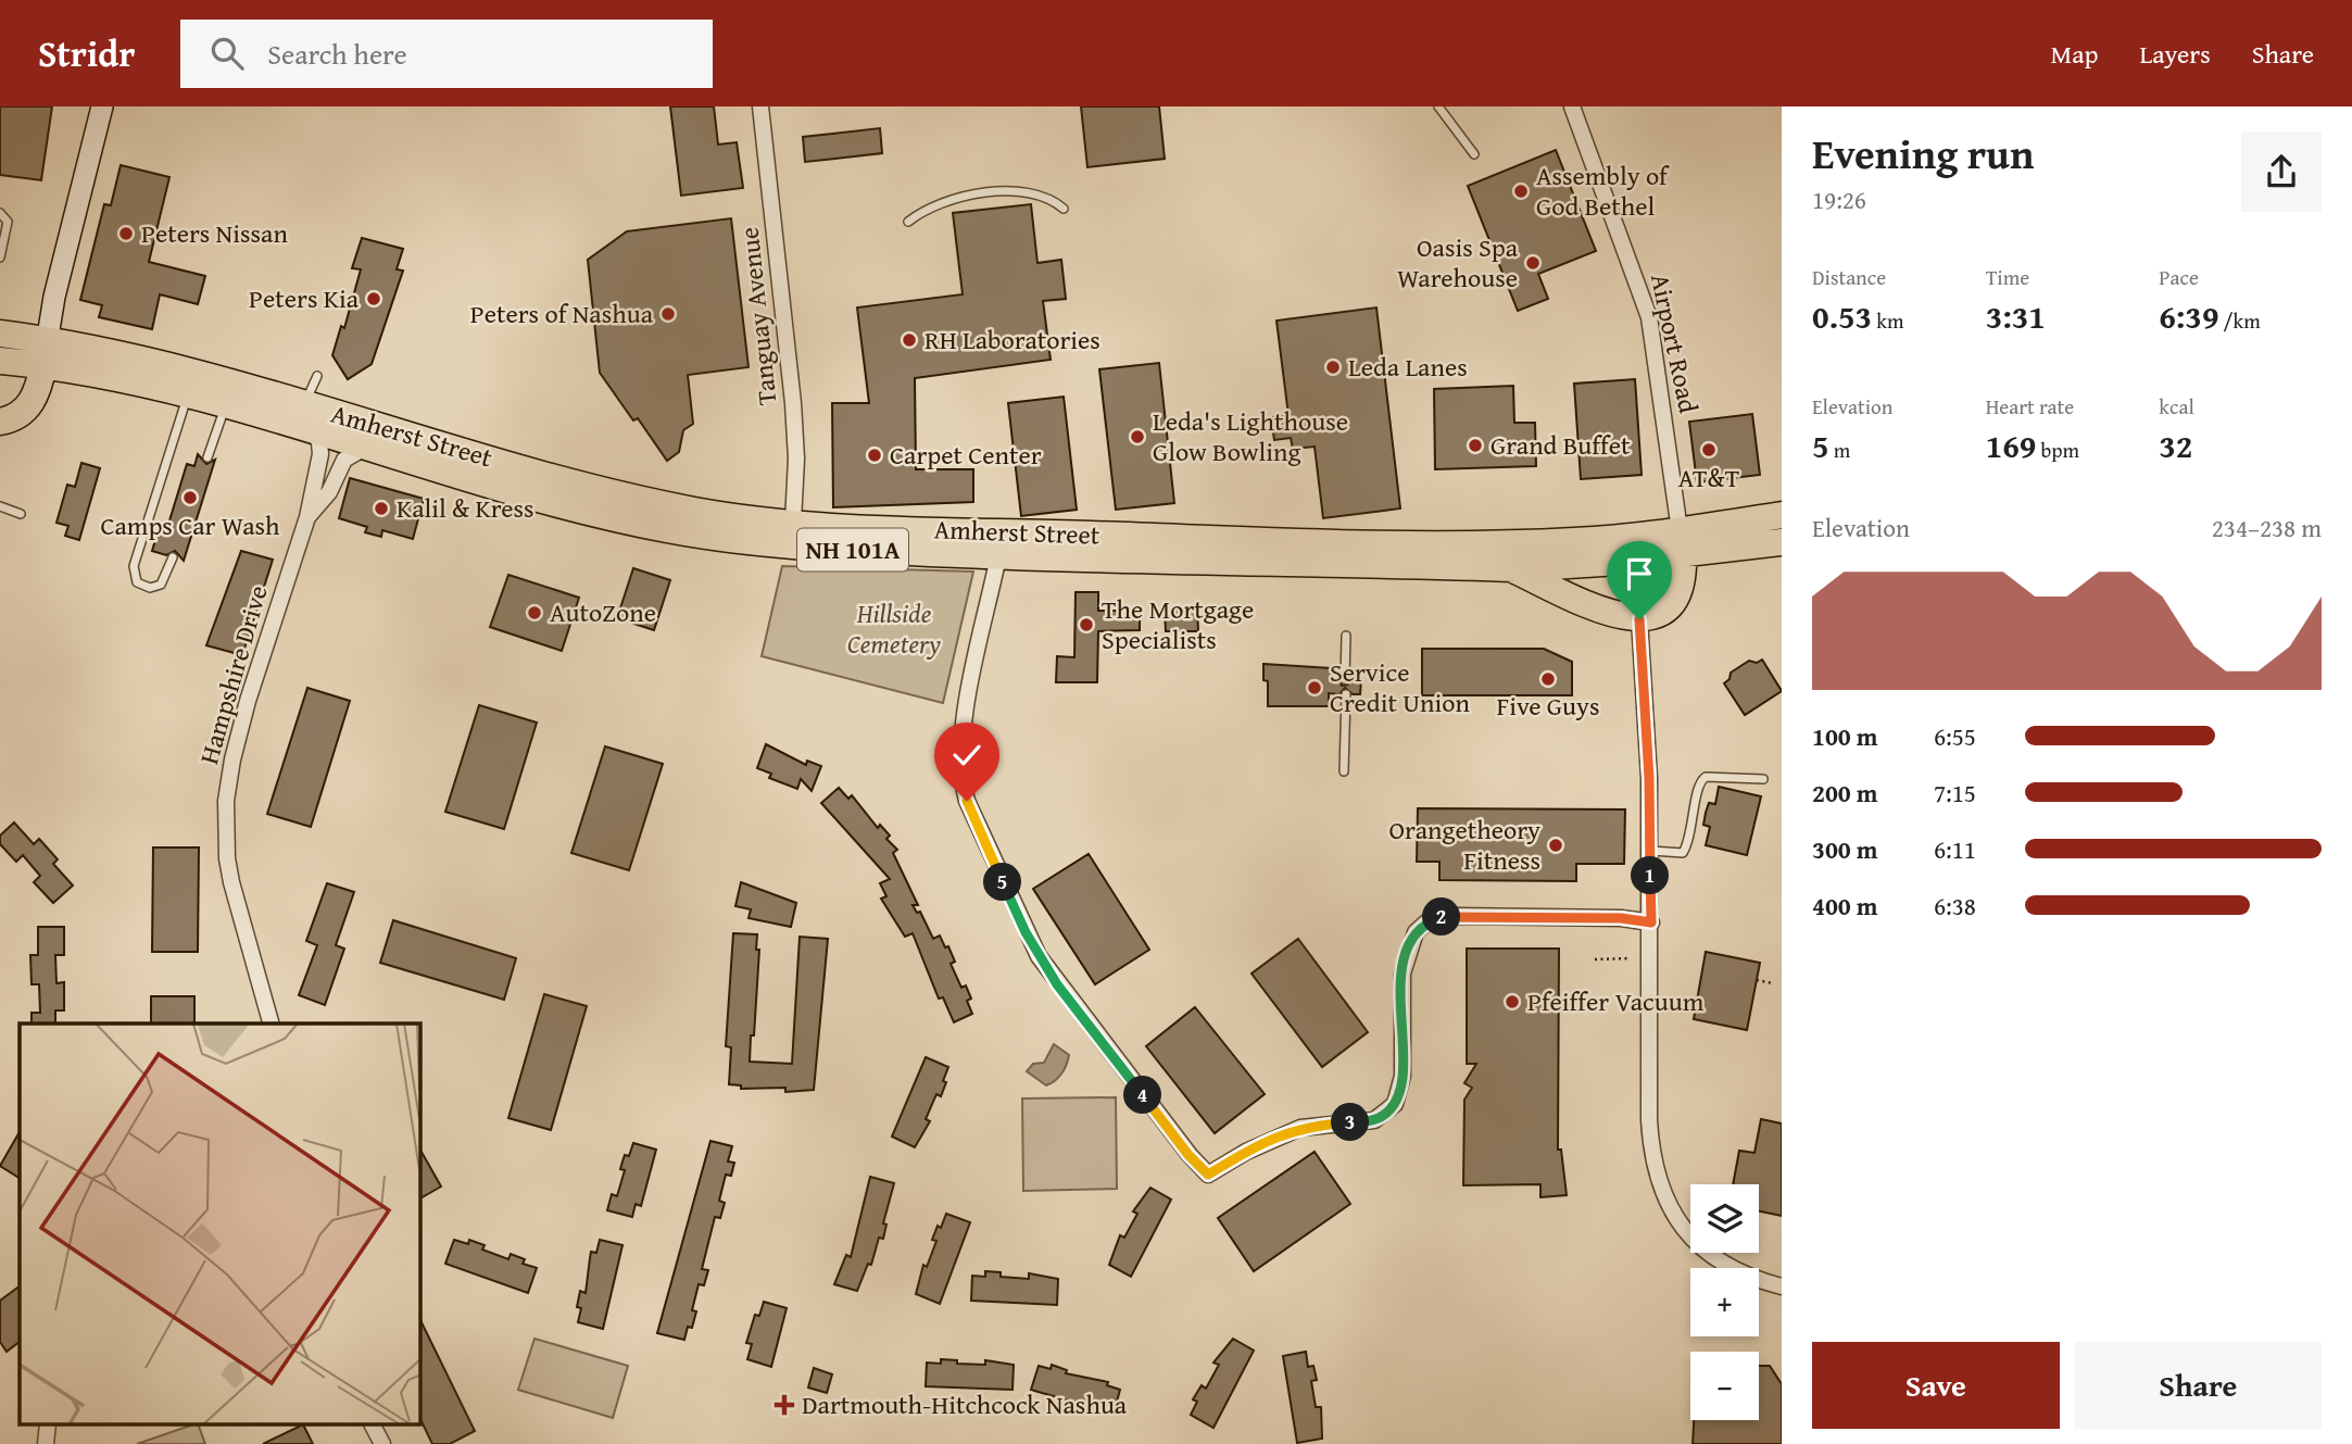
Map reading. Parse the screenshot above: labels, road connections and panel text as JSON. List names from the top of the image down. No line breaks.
{"streets":{"highway":["Amherst Street","NH 101A"],"street":["Tanguay Avenue","Airport Road","Hampshire Drive"]},"crossings":[["Tanguay Avenue","Amherst Street"],["Airport Road","Amherst Street"],["Amherst Street","Hampshire Drive"]],"parks":["Hillside Cemetery"],"places":{"other":["Assembly of God Bethel","Peters Nissan","Oasis Spa Warehouse","Peters Kia","Peters of Nashua","RH Laboratories","Leda Lanes","Leda's Lighthouse Glow Bowling","Grand Buffet","AT&T","Carpet Center","Camps Car Wash","Kalil & Kress","AutoZone","The Mortgage Specialists","Five Guys","Service Credit Union","Orangetheory Fitness","Pfeiffer Vacuum"],"health":["Dartmouth-Hitchcock Nashua"]},"page":{"header":"Stridr","search":"Search here","nav":["Map","Layers","Share"],"heading":["Evening run","19:26"],"stats":[["Distance","0.53 km"],["Time","3:31"],["Pace","6:39 /km"],["Elevation","5 m"],["Heart rate","169 bpm"],["kcal","32"]],"chart":["Elevation","234–238 m"],"list":[{"name":"100 m","note":"6:55"},{"name":"200 m","note":"7:15"},{"name":"300 m","note":"6:11"},{"name":"400 m","note":"6:38"}],"pins":["1","5","2","4","3"],"map_buttons":["+","−"],"buttons":["Save","Share"]}}
